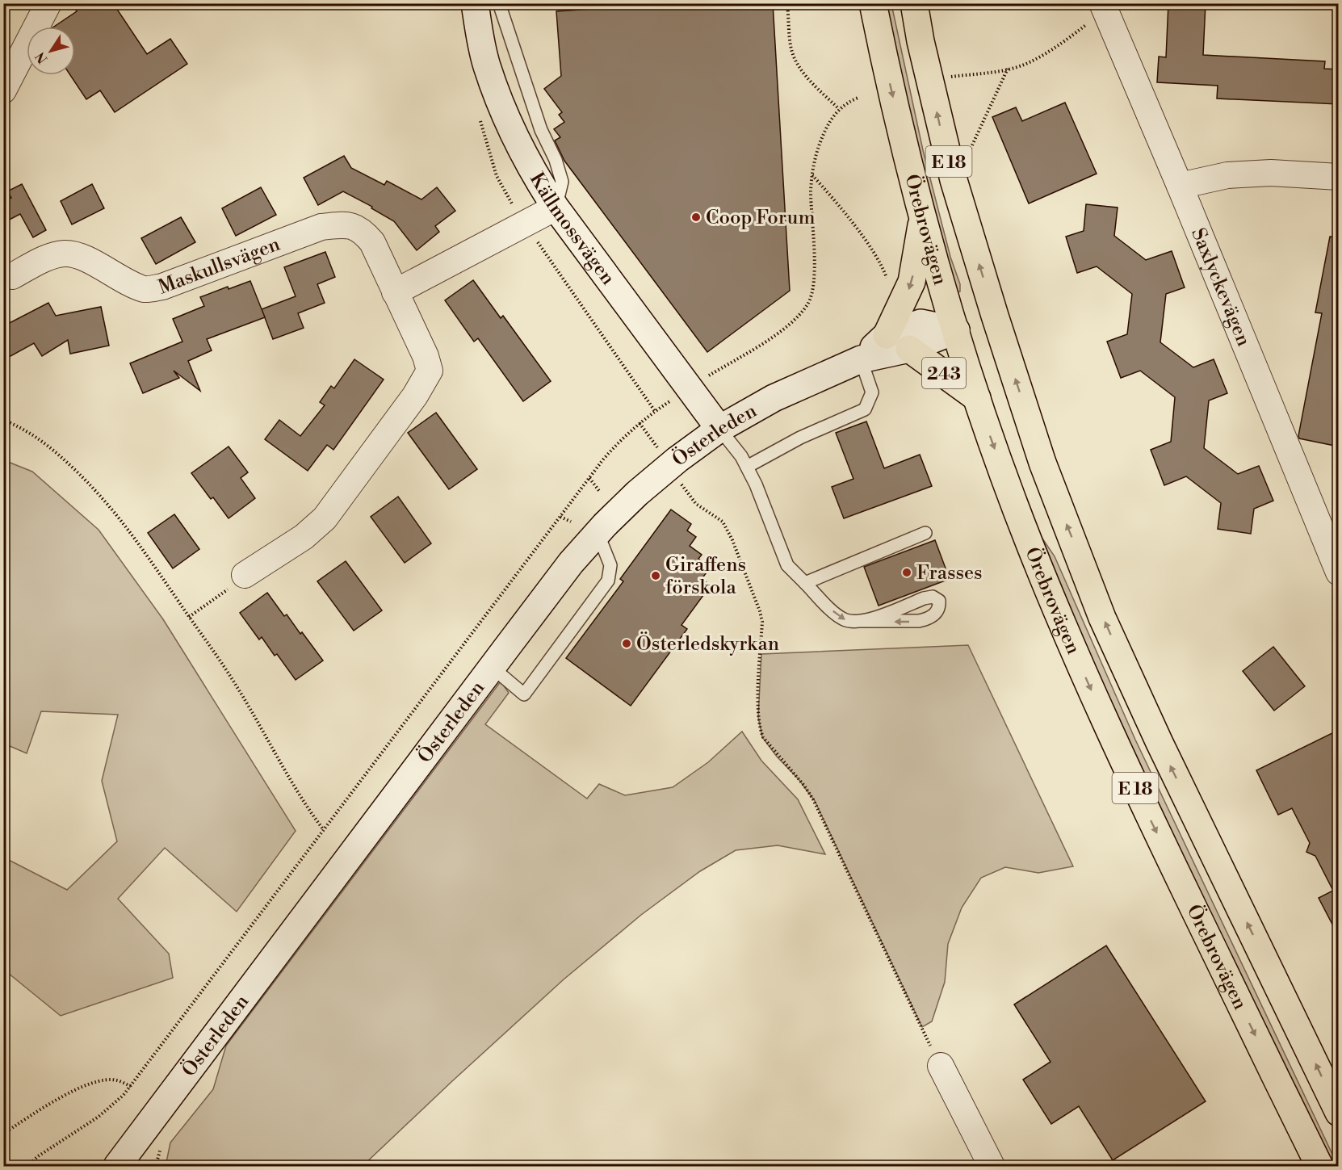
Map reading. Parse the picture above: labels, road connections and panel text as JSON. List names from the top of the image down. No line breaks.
{"streets":{"highway":["E 18","Örebrovägen","243"],"main road":["Källmossvägen","Österleden"],"street":["Maskullsvägen","Saxlyckevägen"]},"crossings":[["Källmossvägen","Österleden"],["Örebrovägen","243"],["Örebrovägen","Österleden"],["243","Österleden"]],"places":["Coop Forum","Frasses","Giraffens förskola","Österledskyrkan"],"north":"bottom left"}
